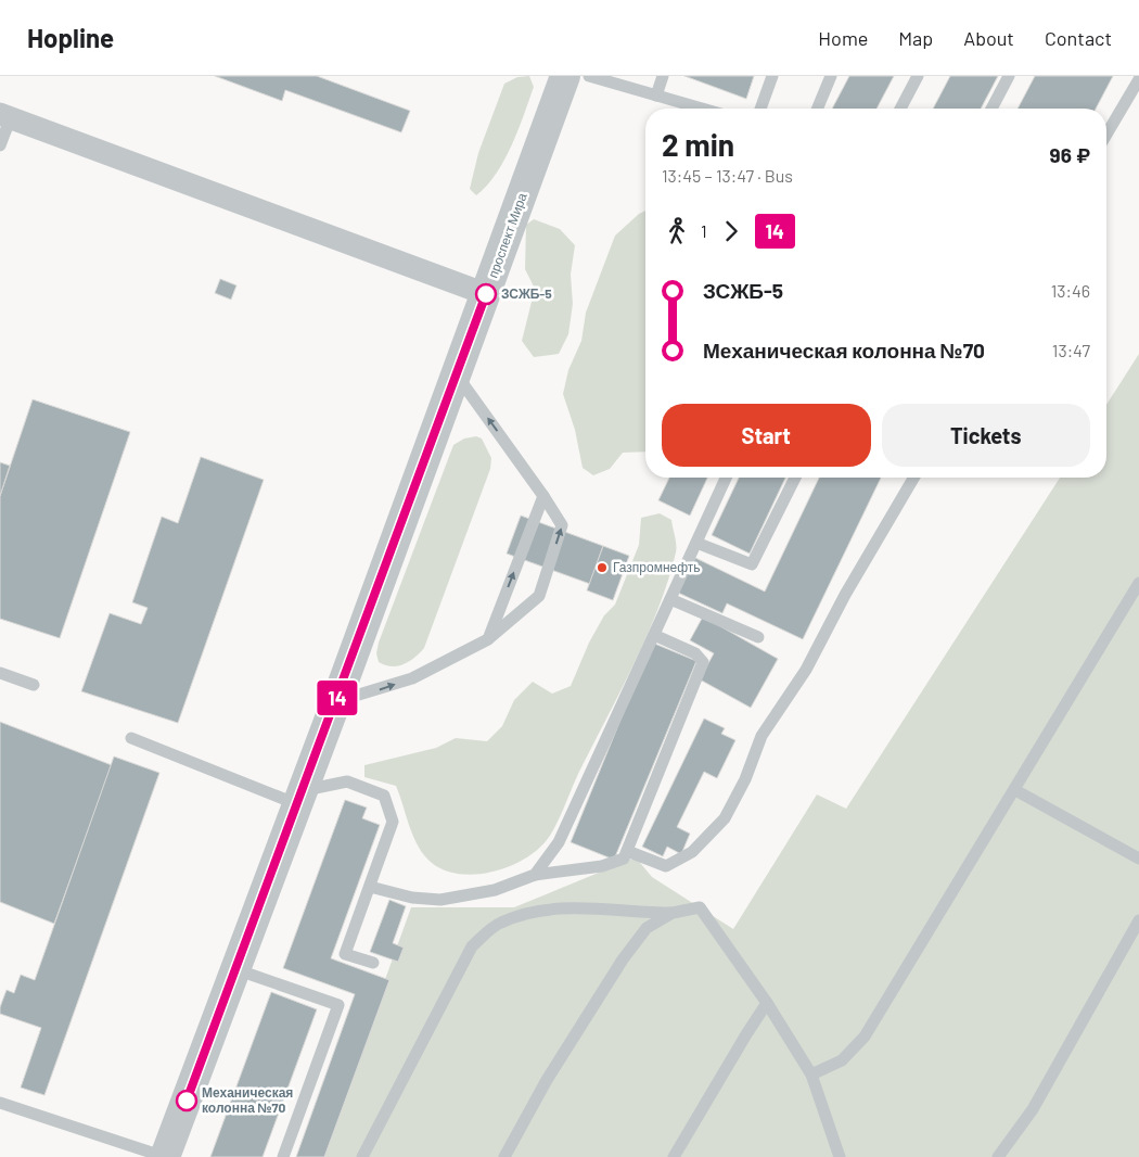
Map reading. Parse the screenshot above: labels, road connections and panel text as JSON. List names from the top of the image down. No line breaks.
{"streets":{"street":["проспект Мира"]},"places":["ЗСЖБ-5","Газпромнефть","Механическая колонна №70"],"lines":["bus line 14"],"page":{"header":"Hopline","nav":["Home","Map","About","Contact"],"on_map":"14","heading":["2 min","13:45 – 13:47 · Bus","96 ₽"],"legs":["1","14"],"list":[{"name":"ЗСЖБ-5","value":"13:46"},{"name":"Механическая колонна №70","value":"13:47"}],"buttons":["Start","Tickets"]}}
